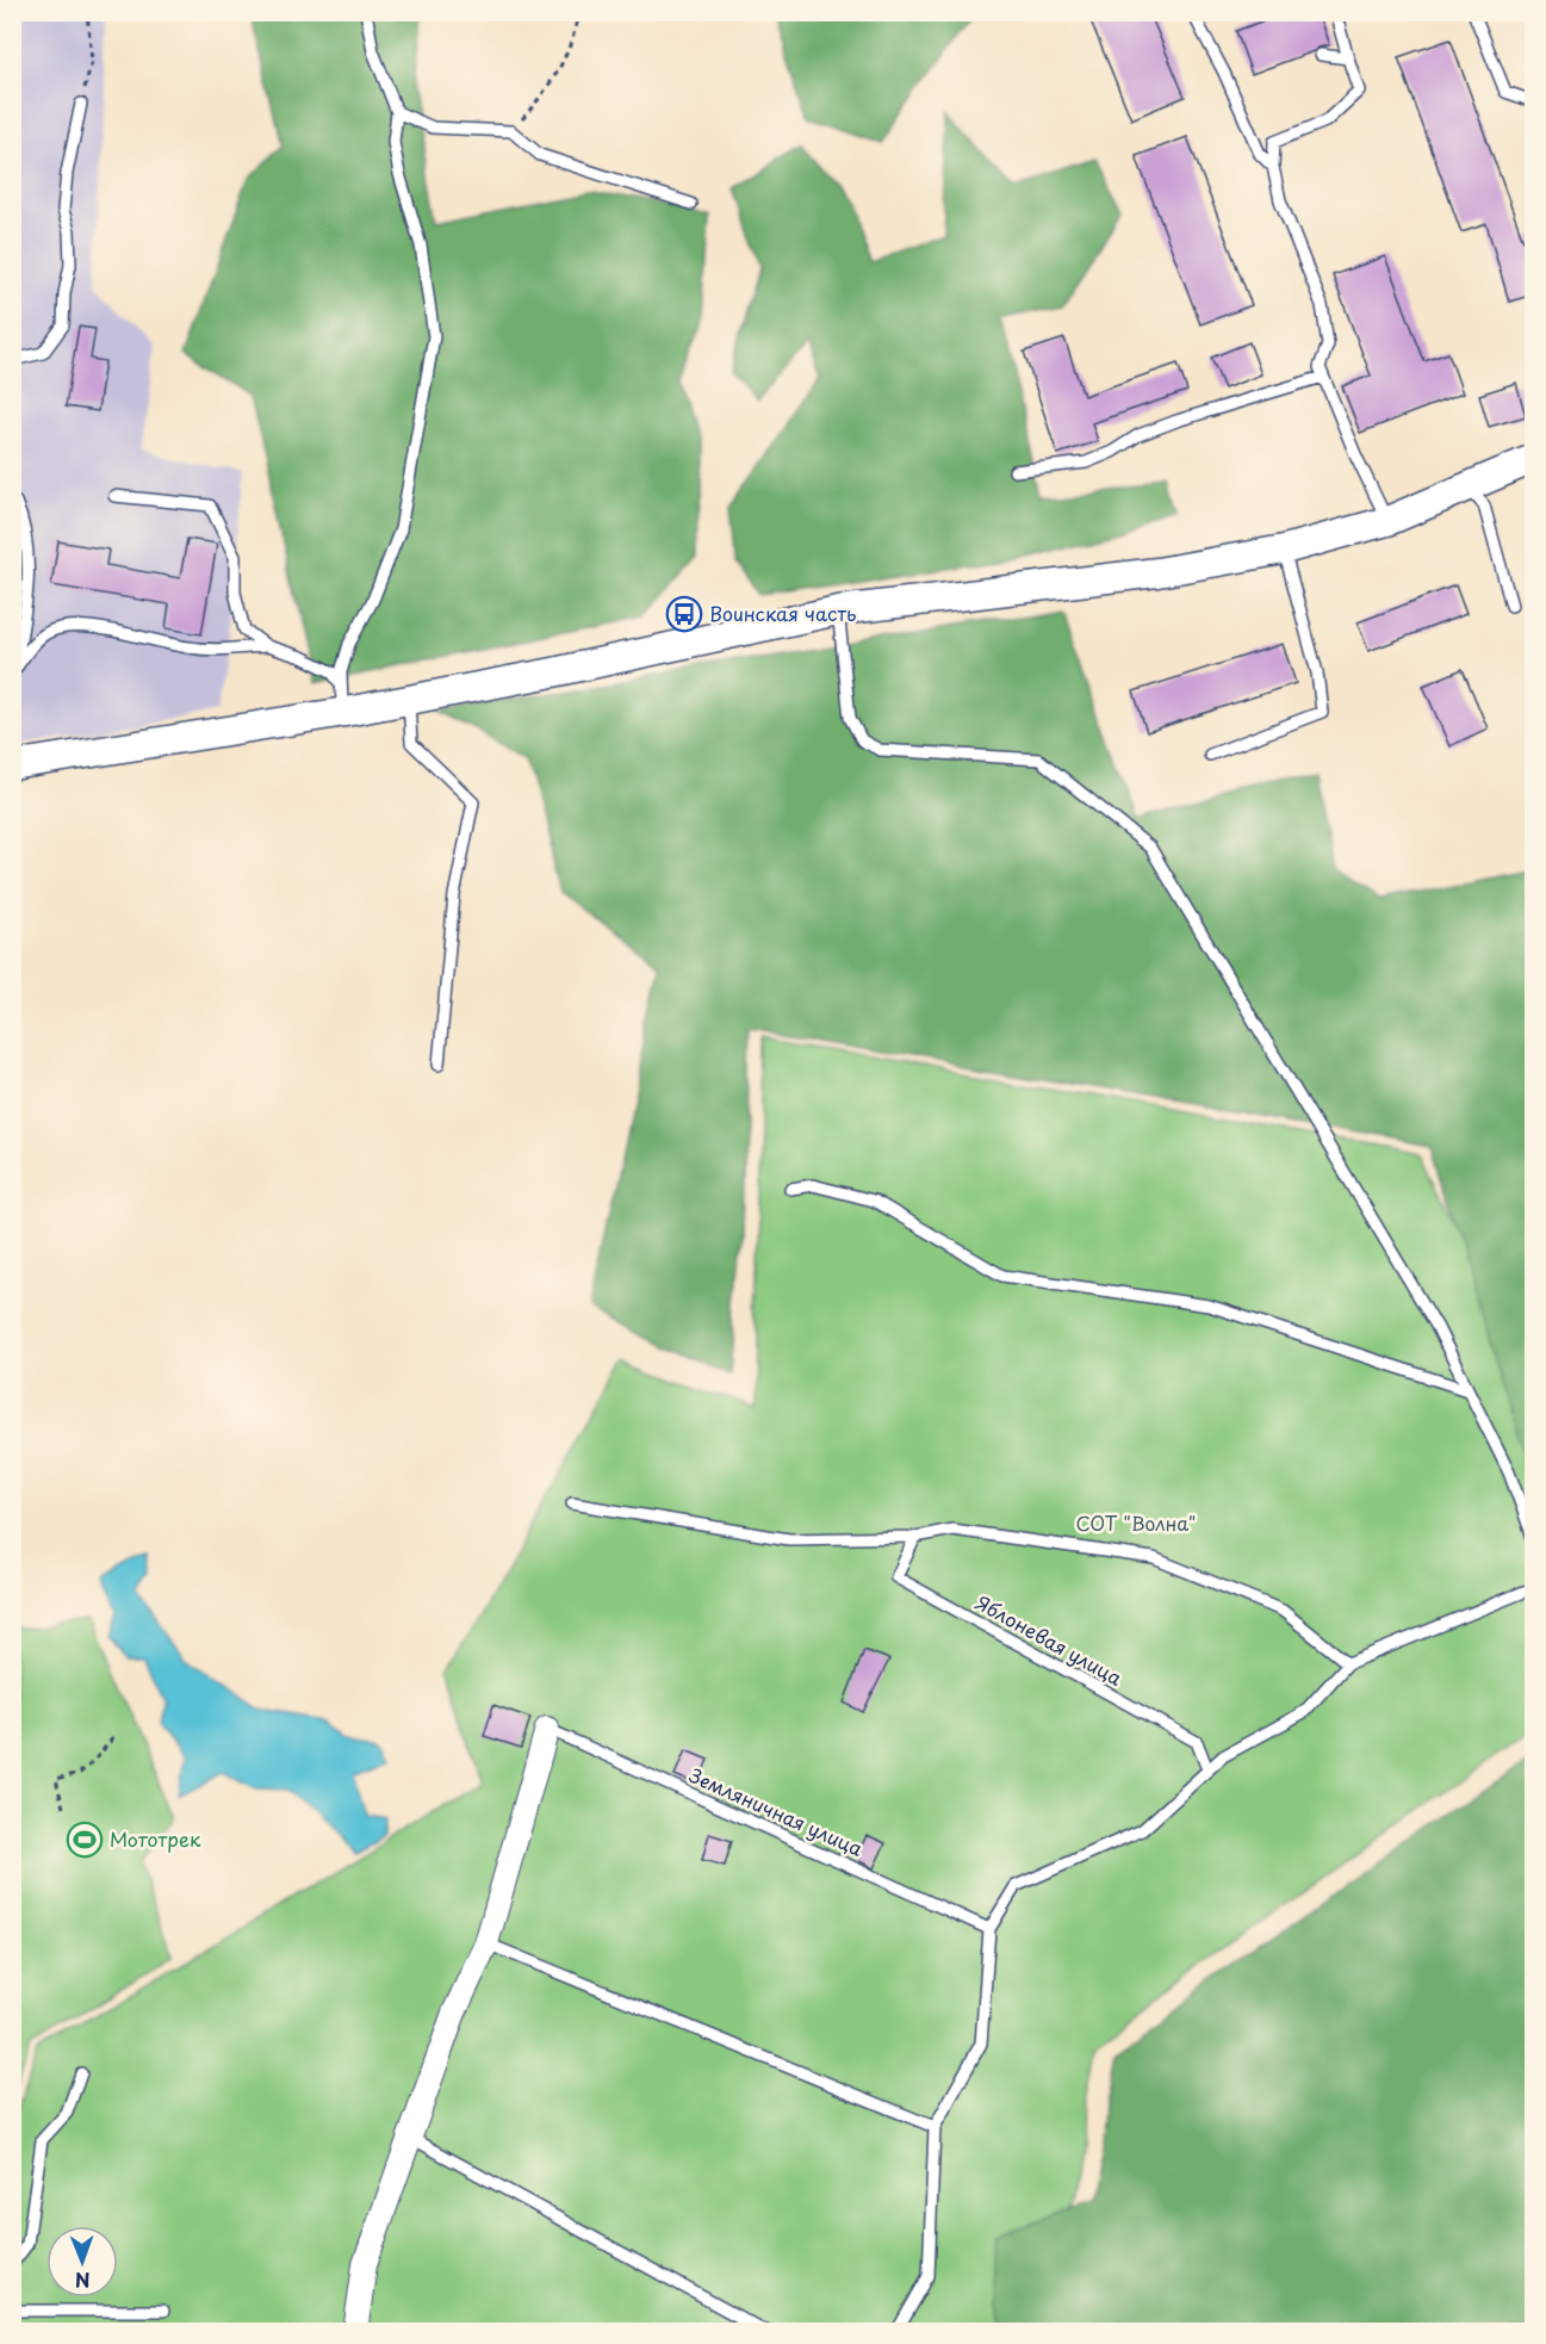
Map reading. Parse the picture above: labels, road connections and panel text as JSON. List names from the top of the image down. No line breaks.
{"streets":{"lane":["Яблоневая улица","Земляничная улица"]},"parks":["СОТ \"Волна\""],"places":{"bus stop":["Воинская часть"],"sports":["Мототрек"]},"north":"bottom"}
